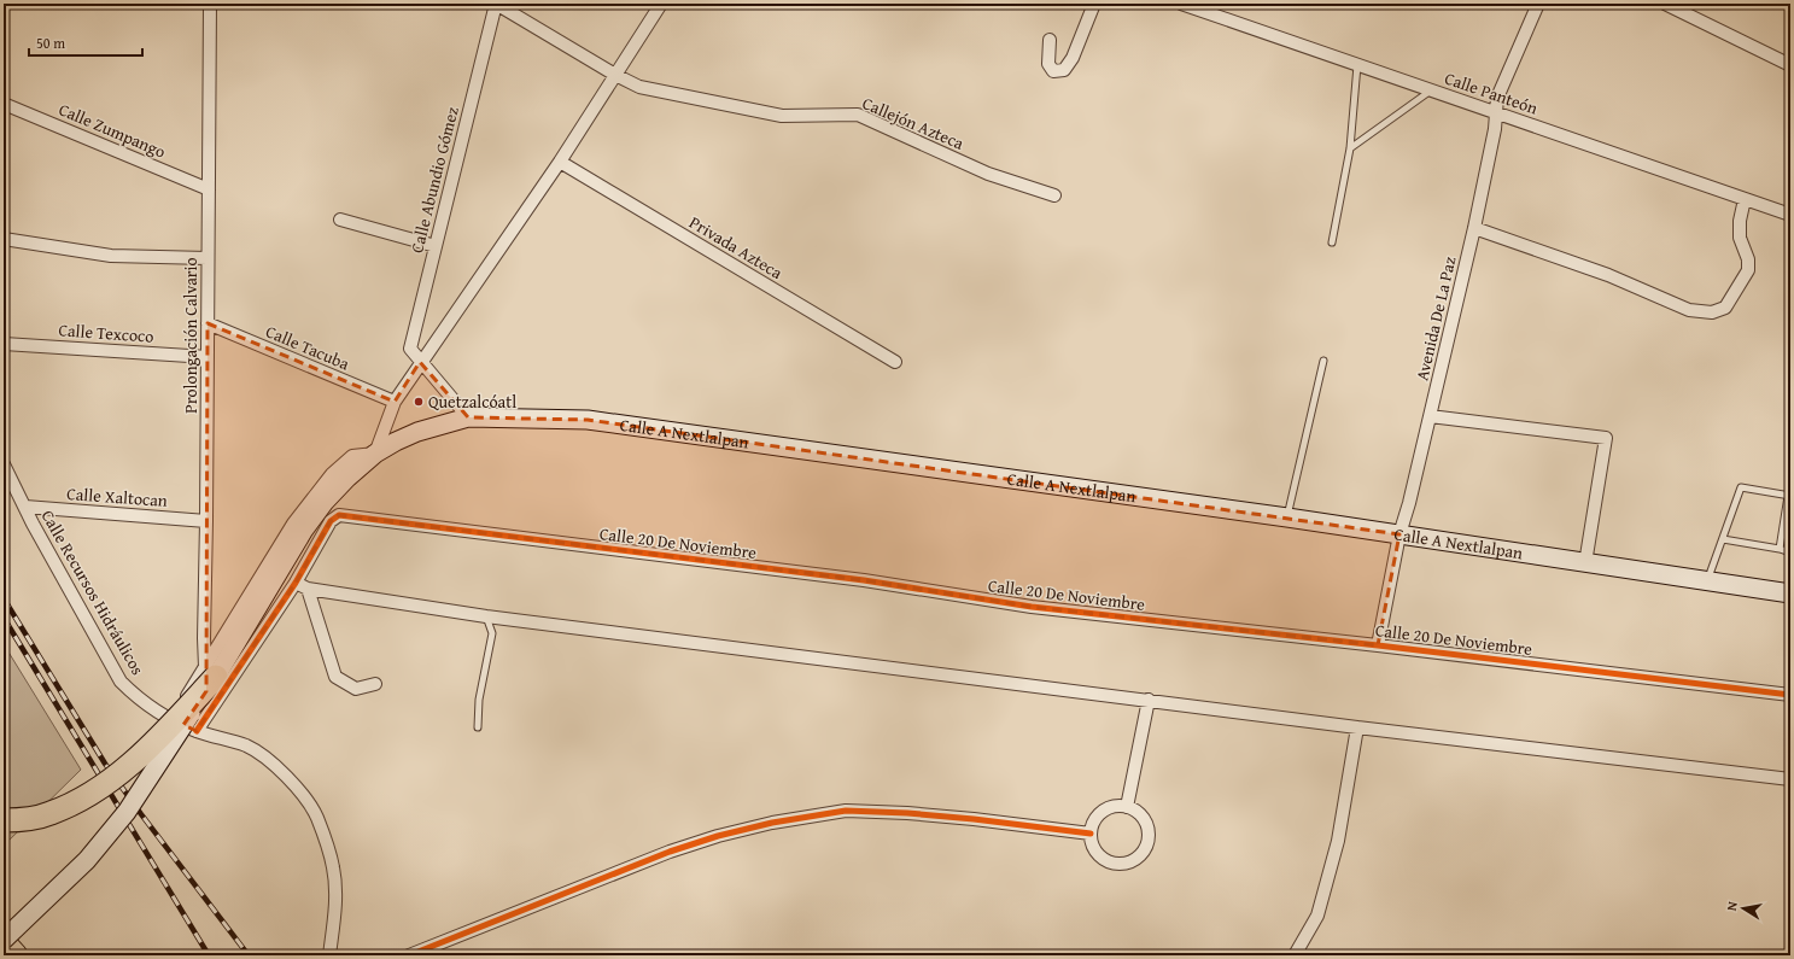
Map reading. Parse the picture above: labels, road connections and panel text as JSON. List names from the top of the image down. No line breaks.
{"streets":{"main road":["Calle A Nextlalpan"],"street":["Calle Panteón","Callejón Azteca","Calle Zumpango","Calle Abundio Gómez","Privada Azteca","Avenida De La Paz","Calle Texcoco","Prolongación Calvario","Calle Tacuba","Calle Xaltocan","Calle 20 De Noviembre","Calle Recursos Hidráulicos"]},"crossings":[["Calle Panteón","Avenida De La Paz"],["Callejón Azteca","Calle Abundio Gómez"],["Calle Zumpango","Prolongación Calvario"],["Avenida De La Paz","Calle A Nextlalpan"],["Avenida De La Paz","Calle 20 De Noviembre"],["Calle Texcoco","Prolongación Calvario"],["Prolongación Calvario","Calle Tacuba"],["Prolongación Calvario","Calle A Nextlalpan"],["Prolongación Calvario","Calle Xaltocan"],["Calle Xaltocan","Calle Recursos Hidráulicos"]],"places":["Quetzalcóatl"],"scale_bar":"50 m","north":"left"}
